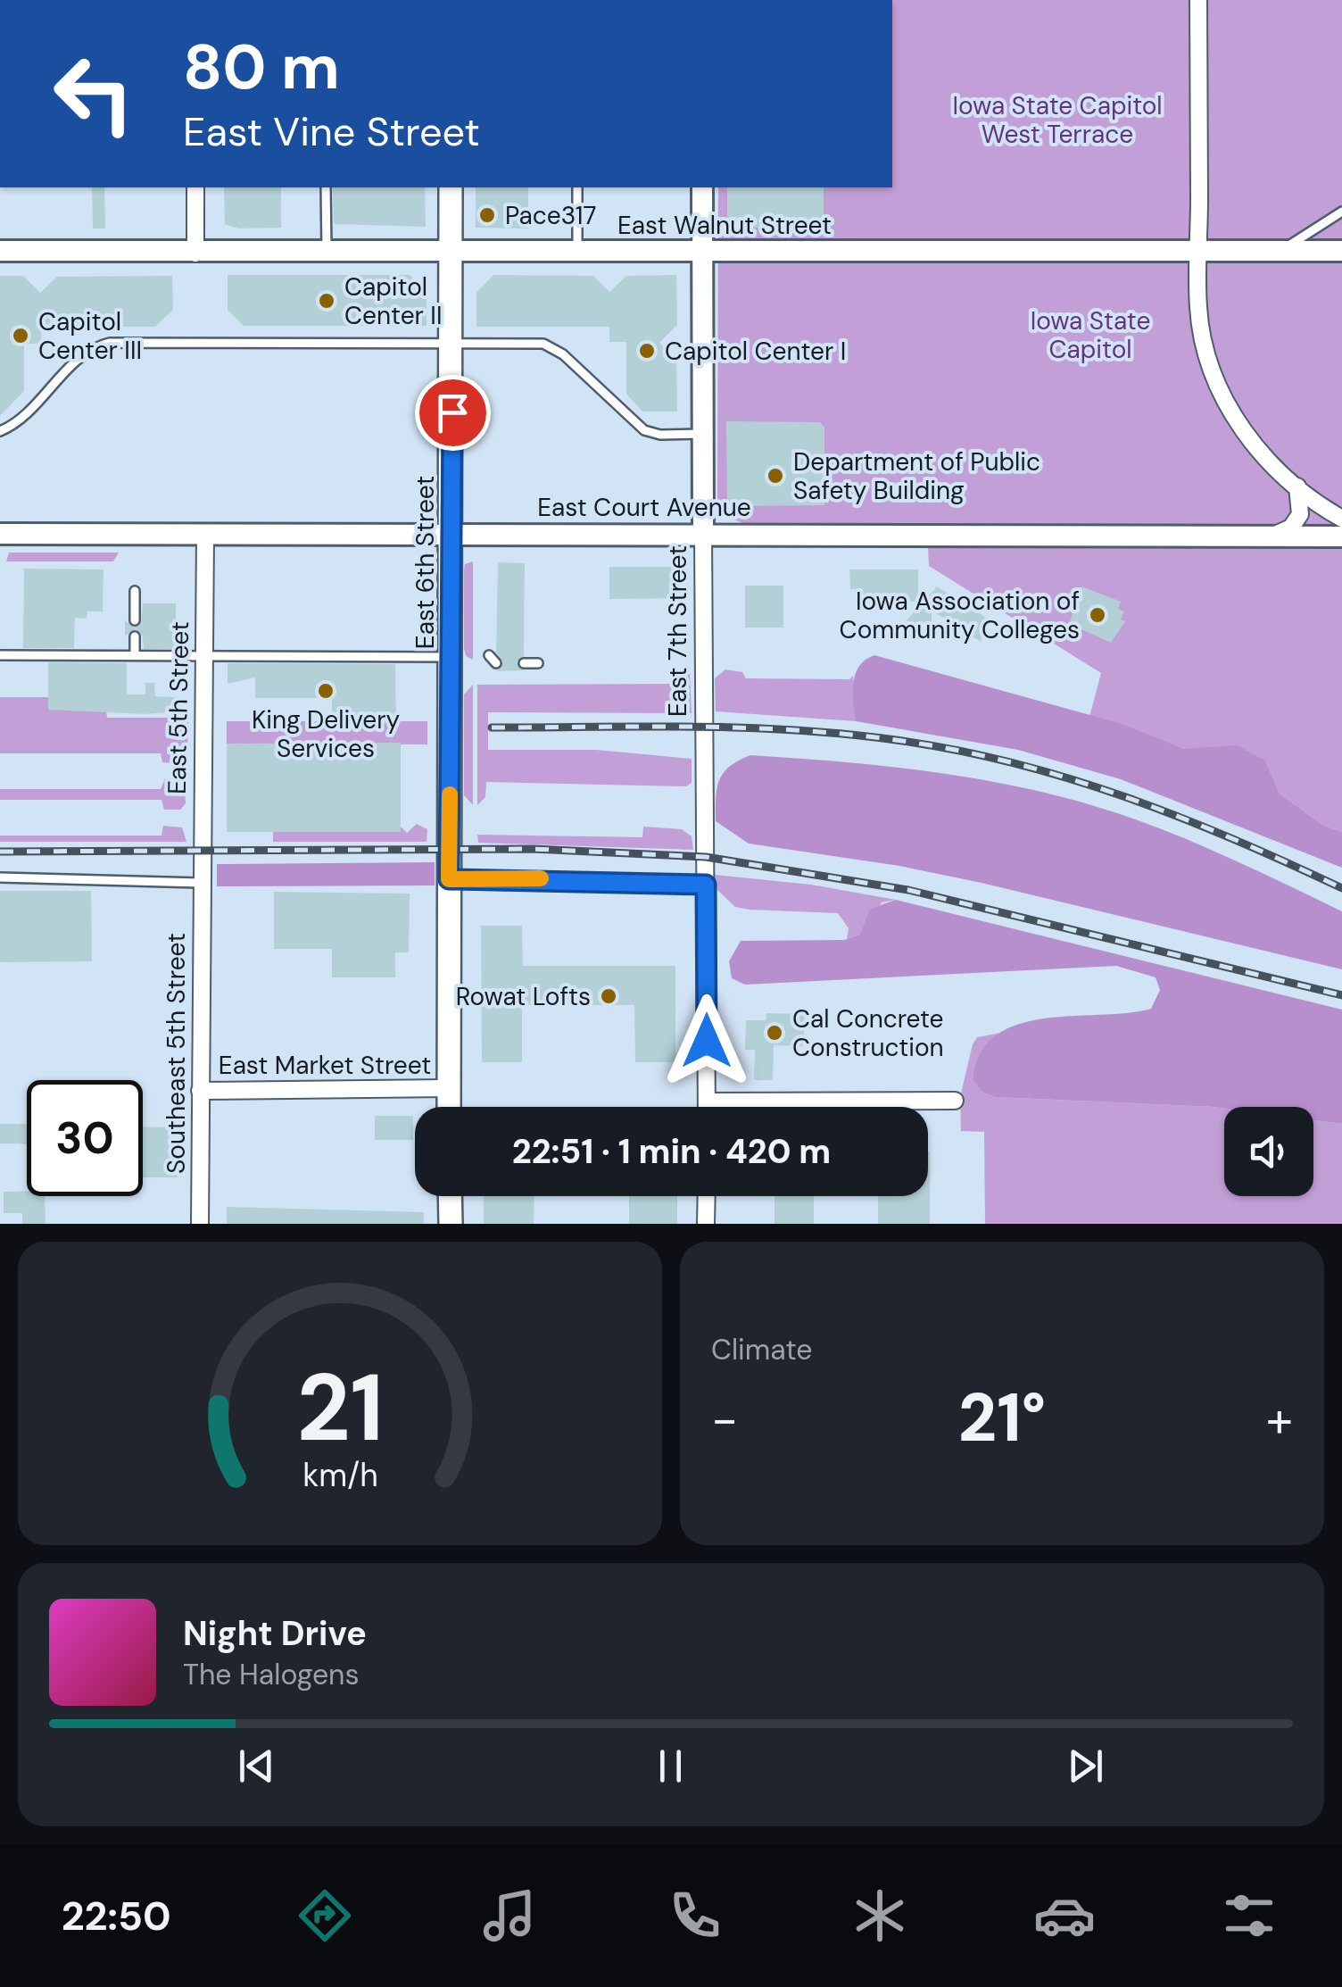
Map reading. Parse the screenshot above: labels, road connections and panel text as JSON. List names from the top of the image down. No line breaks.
{"streets":{"main road":["East 6th Street"],"street":["East Walnut Street","East Court Avenue","East 7th Street","East 5th Street","Southeast 5th Street","East Market Street"]},"crossings":[["East Walnut Street","East 6th Street"],["East Walnut Street","East 7th Street"],["East Court Avenue","East 6th Street"],["East Court Avenue","East 7th Street"],["East Court Avenue","East 5th Street"],["East 6th Street","East Market Street"],["East 5th Street","Southeast 5th Street"],["Southeast 5th Street","East Market Street"]],"parks":["Iowa State Capitol West Terrace","Iowa State Capitol"],"places":["Pace317","Capitol Center II","Capitol Center III","Capitol Center I","Department of Public Safety Building","Iowa Association of Community Colleges","King Delivery Services","Rowat Lofts","Cal Concrete Construction"],"page":{"turn":["80 m","East Vine Street"],"limit":"30","trip":"22:51 · 1 min · 420 m","tile":"Climate","heat":["−","21°","+"],"song":["Night Drive","The Halogens"],"tabs":"22:50","gauge":["21","km/h"]}}
